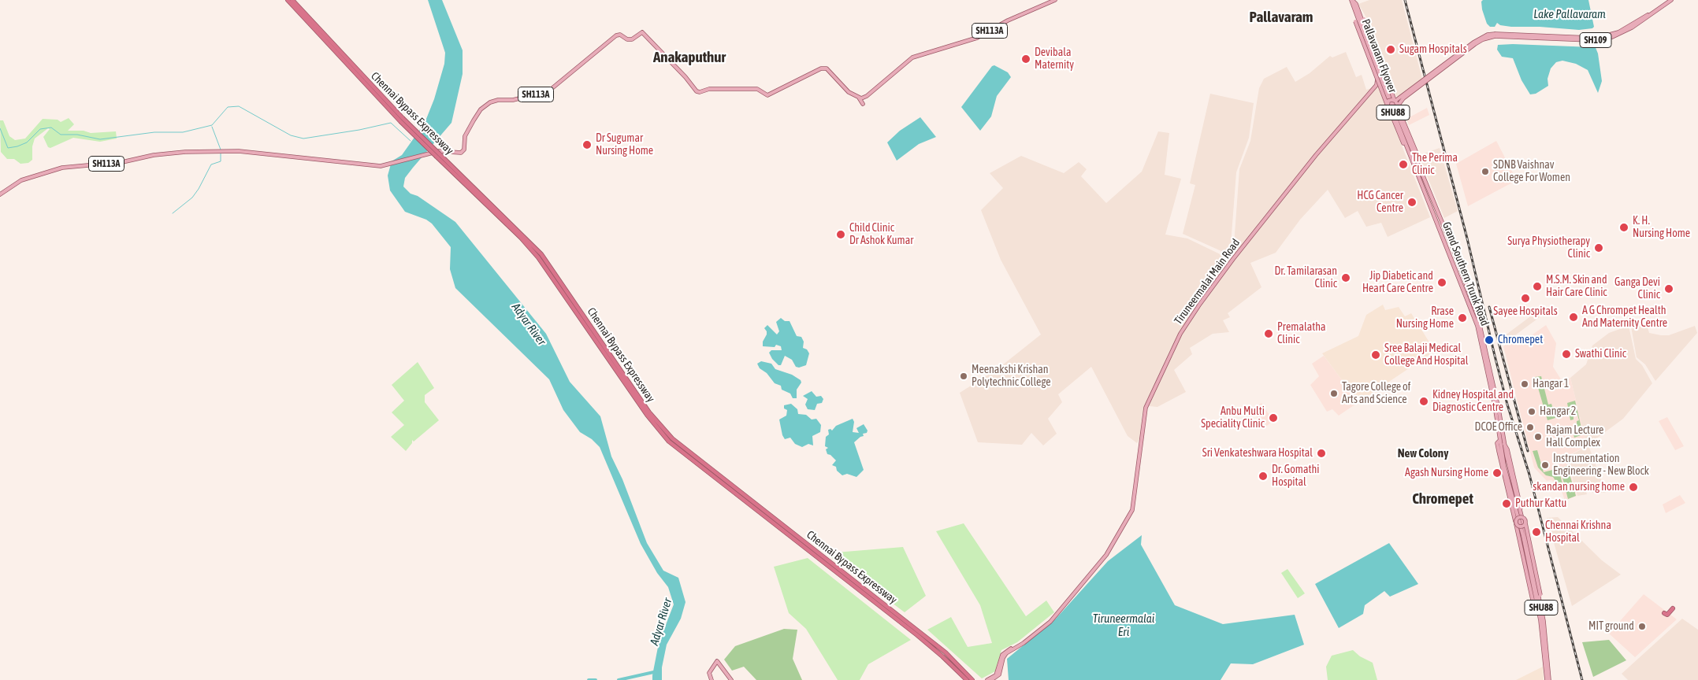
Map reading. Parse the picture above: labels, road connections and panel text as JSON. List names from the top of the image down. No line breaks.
{"streets":{"highway":["Chennai Bypass Expressway"],"main road":["SH113A","SH109","Pallavaram Flyover","SHU88","Grand Southern Trunk Road","Tiruneermalai Main Road"]},"crossings":[["SH109","Pallavaram Flyover"],["Pallavaram Flyover","Grand Southern Trunk Road"],["Grand Southern Trunk Road","Tiruneermalai Main Road"]],"districts":["Pallavaram","Anakaputhur","New Colony","Chromepet"],"water":["Lake Pallavaram","Adyar River","Tiruneermalai Eri"],"places":["Sugam Hospitals","Devibala Maternity","Dr Sugumar Nursing Home","The Perima Clinic","SDNB Vaishnav College For Women","HCG Cancer Centre","K. H. Nursing Home","Child Clinic Dr Ashok Kumar","Surya Physiotherapy Clinic","Dr. Tamilarasan Clinic","Jip Diabetic and Heart Care Centre","M.S.M. Skin and Hair Care Clinic","Ganga Devi Clinic","Sayee Hospitals","A G Chrompet Health And Maternity Centre","Rrase Nursing Home","Premalatha Clinic","Chromepet","Swathi Clinic","Sree Balaji Medical College And Hospital","Meenakshi Krishan Polytechnic College","Hangar 1","Tagore College of Arts and Science","Kidney Hospital and Diagnostic Centre","Hangar 2","Anbu Multi Speciality Clinic","DCOE Office","Rajam Lecture Hall Complex","Sri Venkateshwara Hospital","Instrumentation Engineering - New Block","Agash Nursing Home","Dr. Gomathi Hospital","skandan nursing home","Puthur Kattu","Chennai Krishna Hospital","MIT ground"]}
